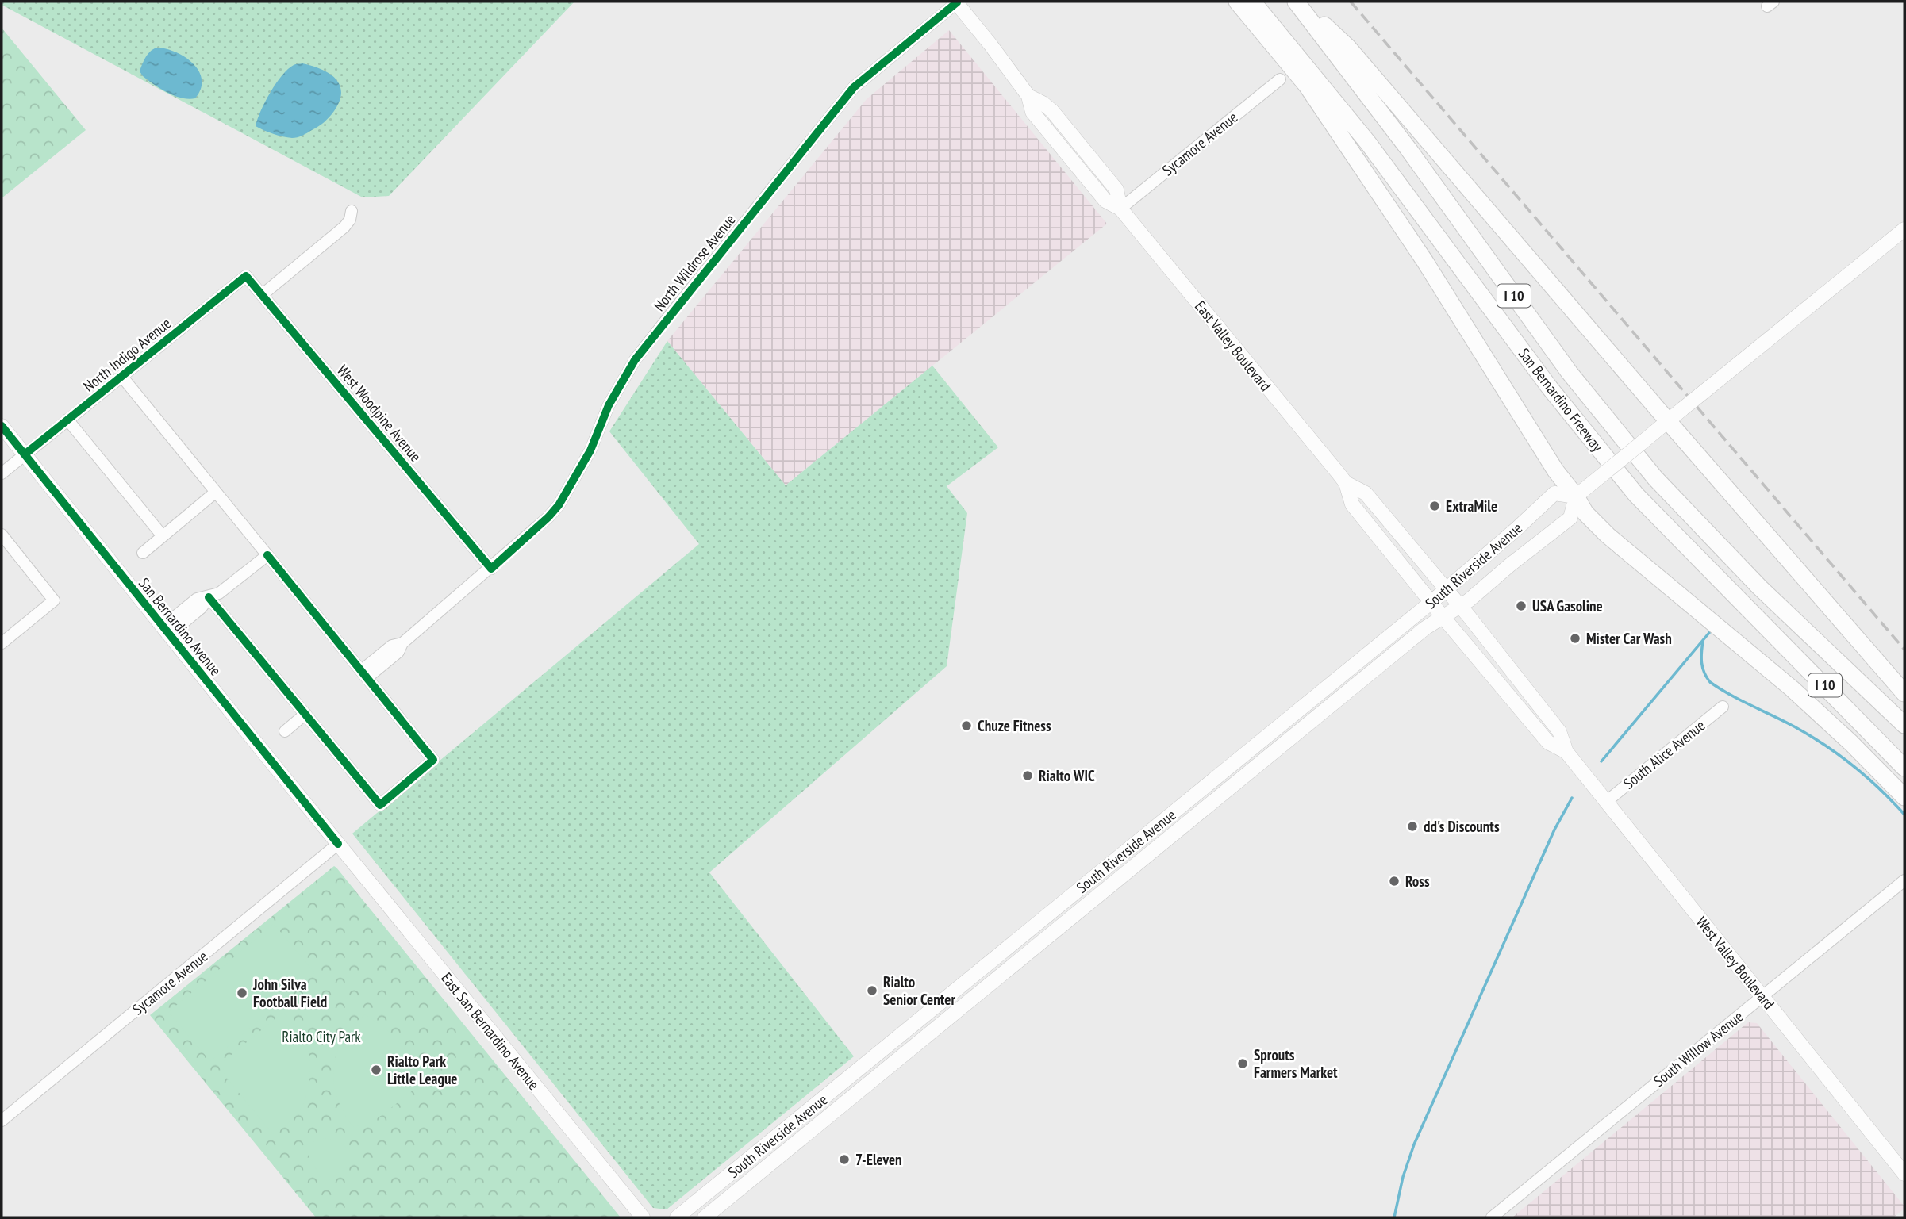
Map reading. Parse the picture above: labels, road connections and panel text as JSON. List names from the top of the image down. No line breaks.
{"streets":{"highway":["I 10","San Bernardino Freeway"],"main road":["East Valley Boulevard","South Riverside Avenue","San Bernardino Avenue","West Valley Boulevard","East San Bernardino Avenue"],"street":["Sycamore Avenue","North Wildrose Avenue","North Indigo Avenue","West Woodpine Avenue","South Alice Avenue","South Willow Avenue"]},"crossings":[["Sycamore Avenue","East Valley Boulevard"],["Sycamore Avenue","San Bernardino Avenue"],["Sycamore Avenue","East San Bernardino Avenue"],["North Wildrose Avenue","West Woodpine Avenue"],["East Valley Boulevard","South Riverside Avenue"],["East Valley Boulevard","West Valley Boulevard"],["North Indigo Avenue","West Woodpine Avenue"],["North Indigo Avenue","San Bernardino Avenue"],["South Riverside Avenue","West Valley Boulevard"],["San Bernardino Avenue","East San Bernardino Avenue"],["South Alice Avenue","West Valley Boulevard"],["West Valley Boulevard","South Willow Avenue"]],"parks":["Rialto City Park"],"places":["ExtraMile","USA Gasoline","Mister Car Wash","Chuze Fitness","Rialto WIC","dd's Discounts","Ross","Rialto Senior Center","John Silva Football Field","Sprouts Farmers Market","Rialto Park Little League","7-Eleven"]}
